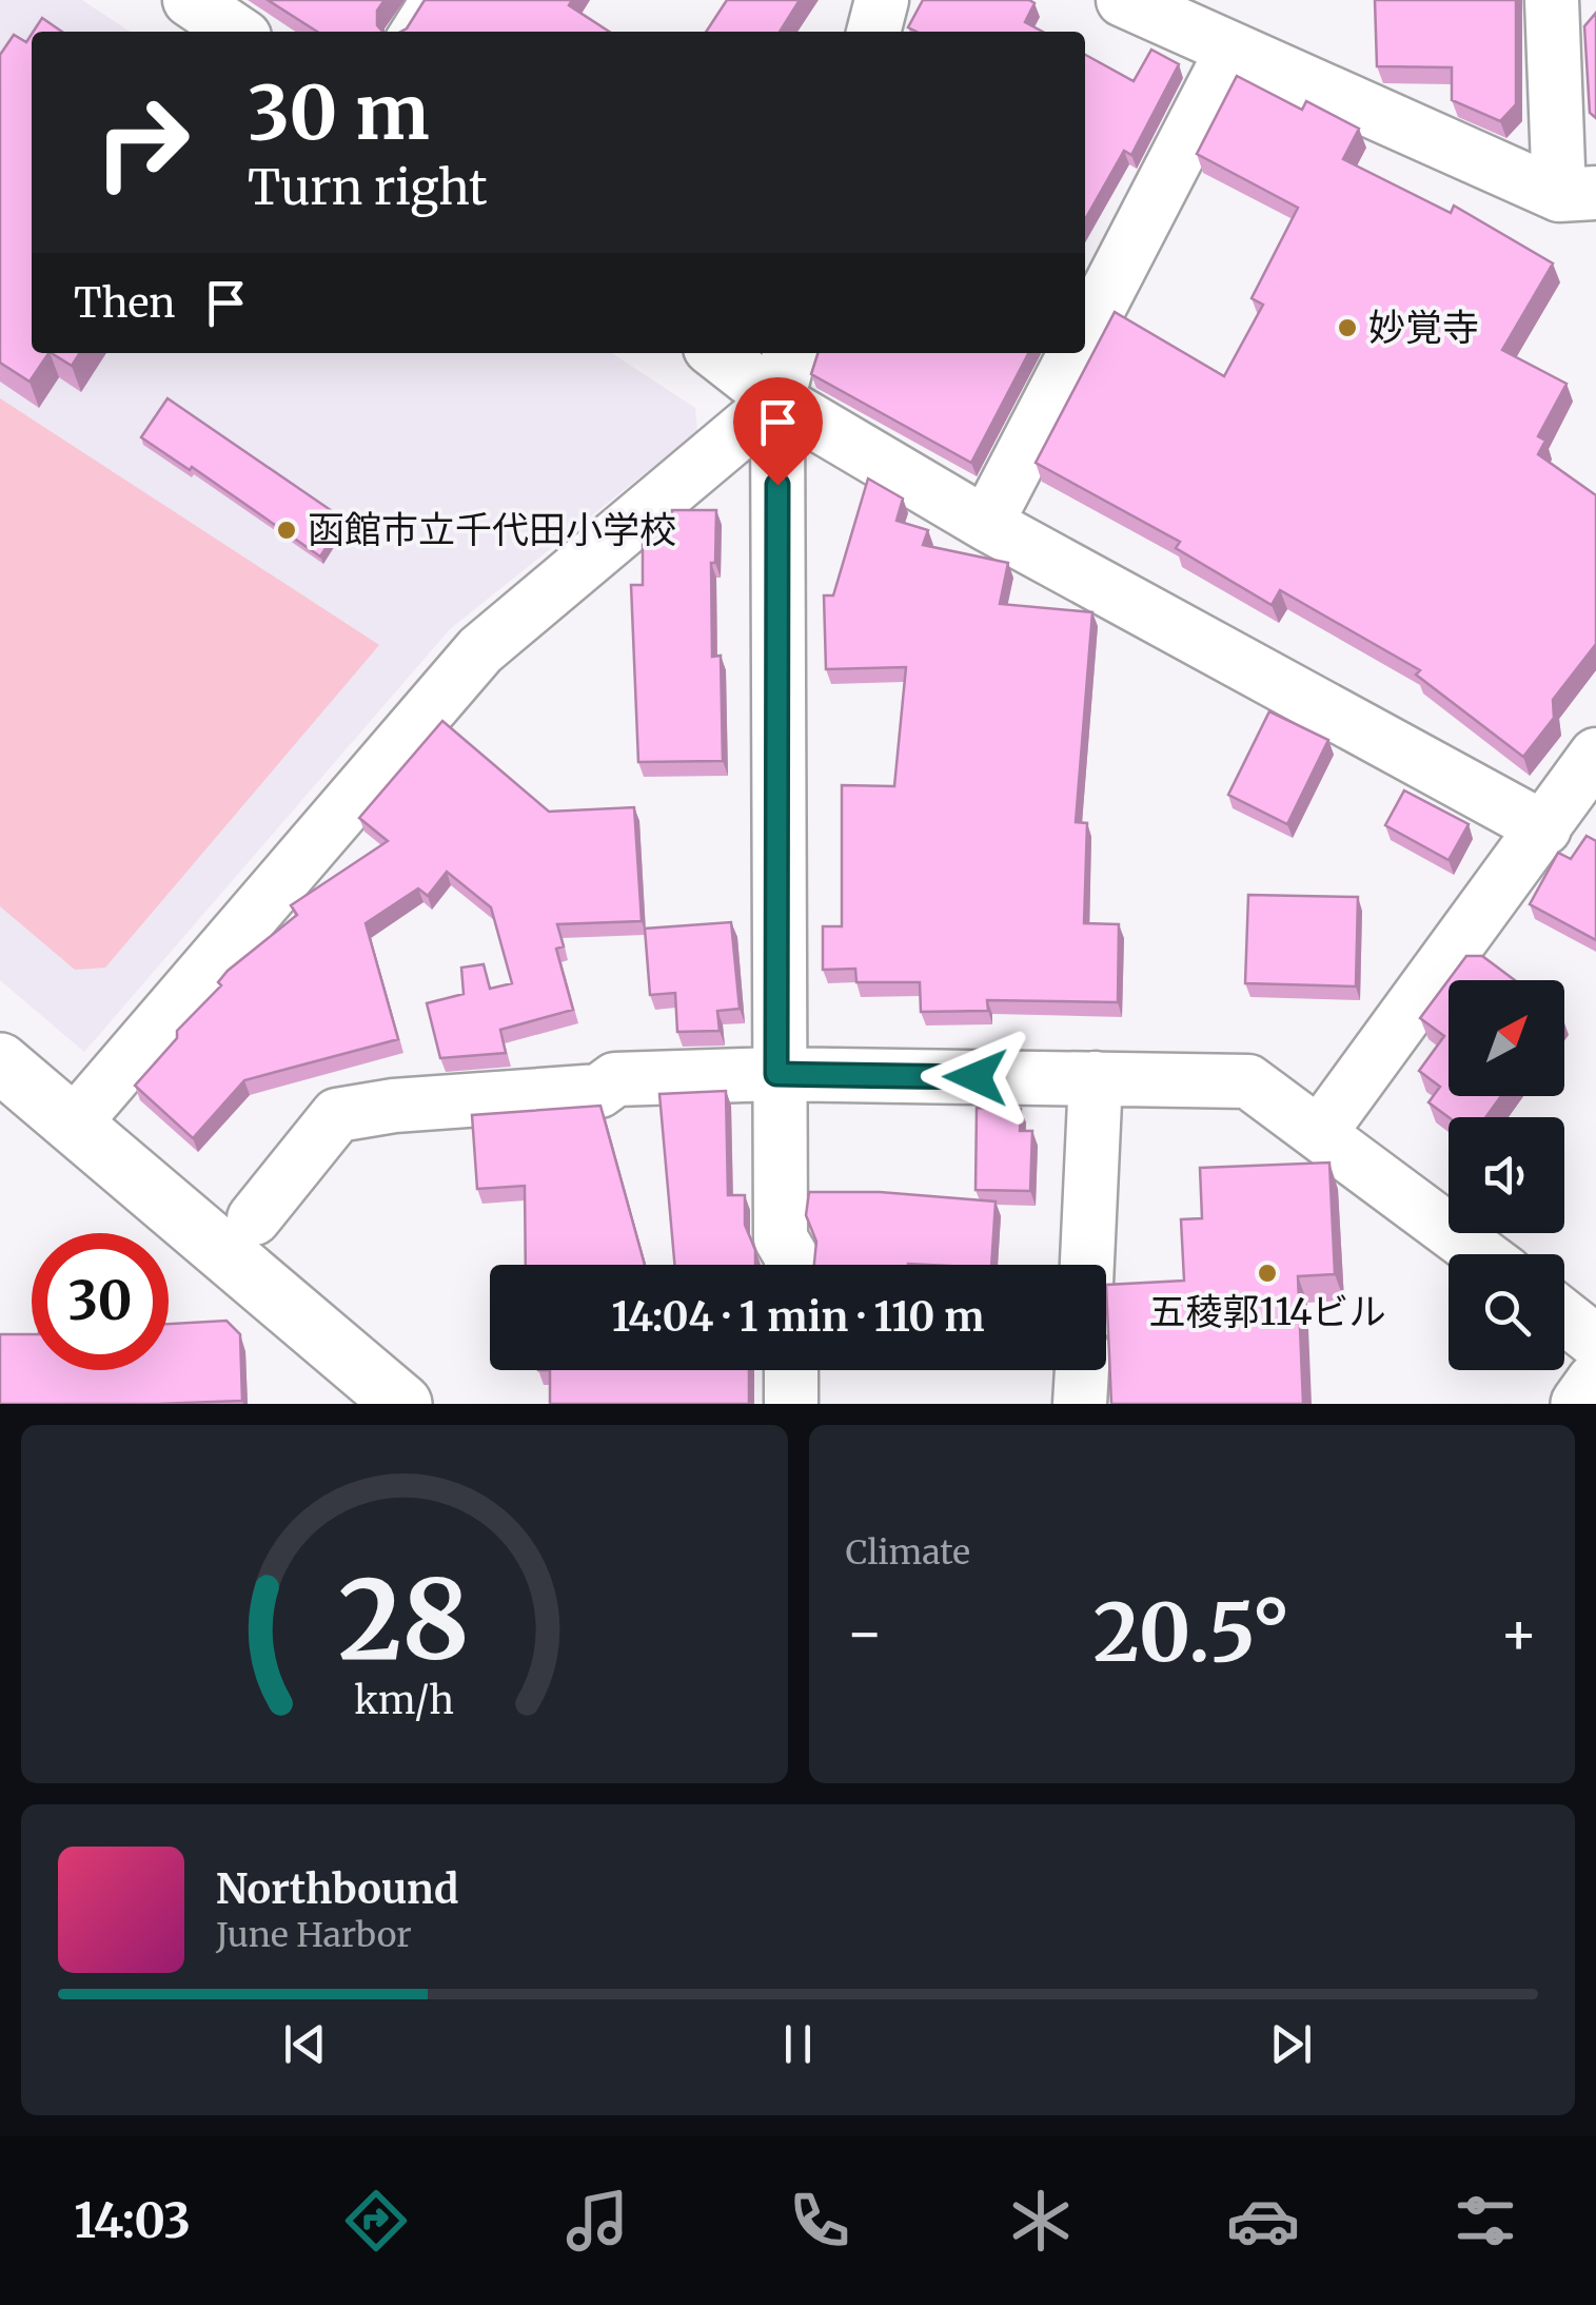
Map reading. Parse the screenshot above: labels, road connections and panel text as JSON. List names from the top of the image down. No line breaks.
{"places":["妙覚寺","函館市立千代田小学校","五稜郭114ビル"],"north":"top right","page":{"turn":["30 m","Turn right"],"then":"Then","limit":"30","trip":"14:04 · 1 min · 110 m","tile":"Climate","heat":["−","20.5°","+"],"song":["Northbound","June Harbor"],"tabs":"14:03","gauge":["28","km/h"]}}
